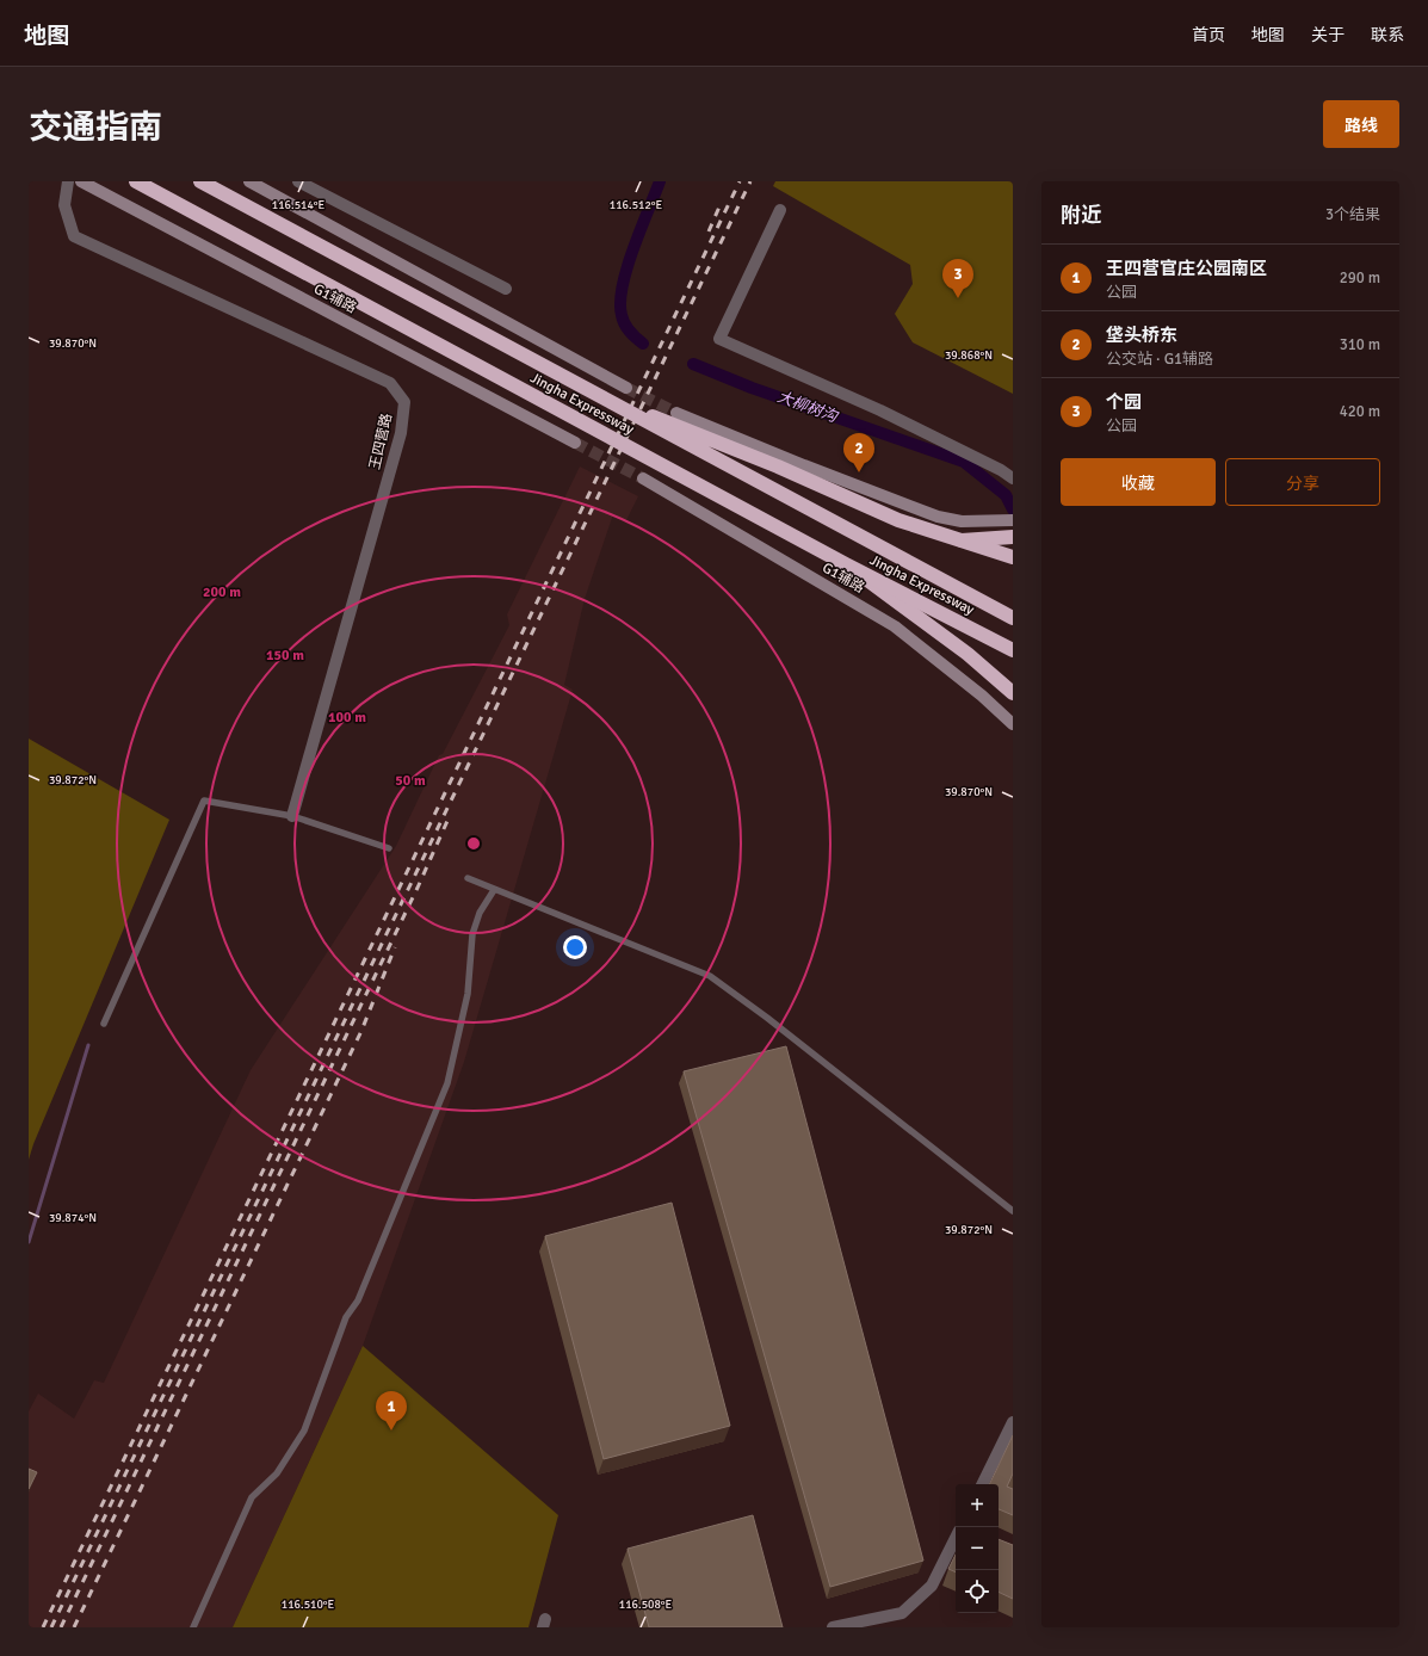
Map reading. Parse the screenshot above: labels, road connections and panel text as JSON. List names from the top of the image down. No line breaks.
{"streets":{"highway":["Jingha Expressway"],"main road":["G1辅路"],"street":["王四营路"]},"water":["大柳树沟"],"page":{"header":"地图","nav":["首页","地图","关于","联系"],"title":"交通指南","buttons":["路线",["收藏","分享"]],"heading":["附近","3个结果"],"list":[{"mark":"1","name":"王四营官庄公园南区","note":"公园","value":"290 m"},{"mark":"2","name":"垡头桥东","note":"公交站 · G1辅路","value":"310 m"},{"mark":"3","name":"个园","note":"公园","value":"420 m"}],"pins":["3","2","1"],"map_buttons":["+","−"]},"coordinates":["116.514°E","116.512°E","39.870°N","39.868°N","39.872°N","39.874°N","116.510°E","116.508°E"],"rings":["200 m","150 m","100 m","50 m"]}
